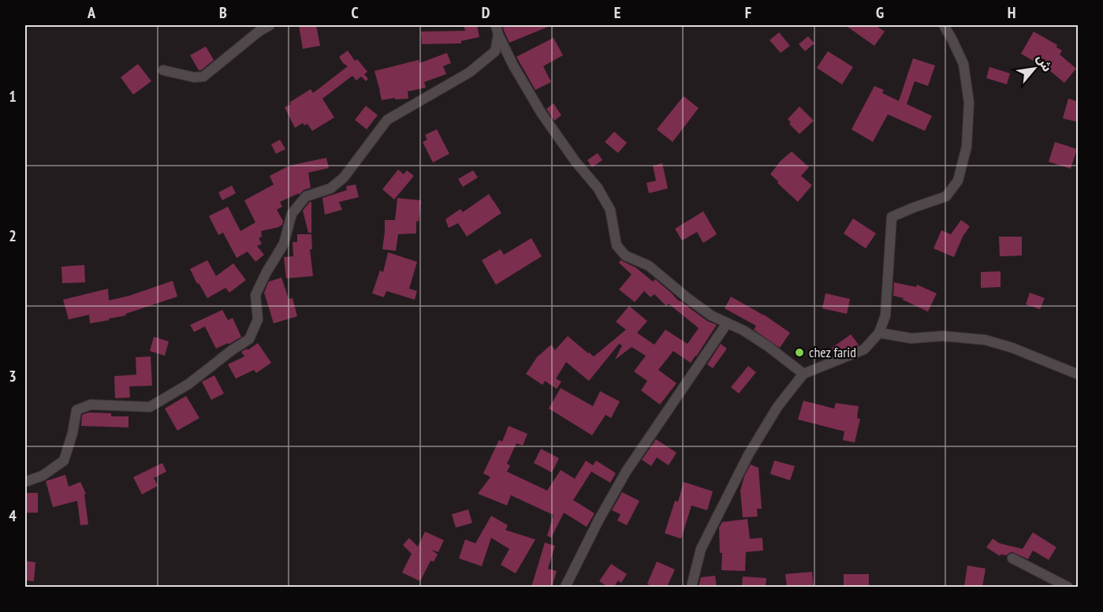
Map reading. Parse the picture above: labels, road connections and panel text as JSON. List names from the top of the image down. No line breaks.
{"places":["chez farid"],"north":"top right","grid":{"columns":["A","B","C","D","E","F","G","H"],"rows":["1","2","3","4"]}}
